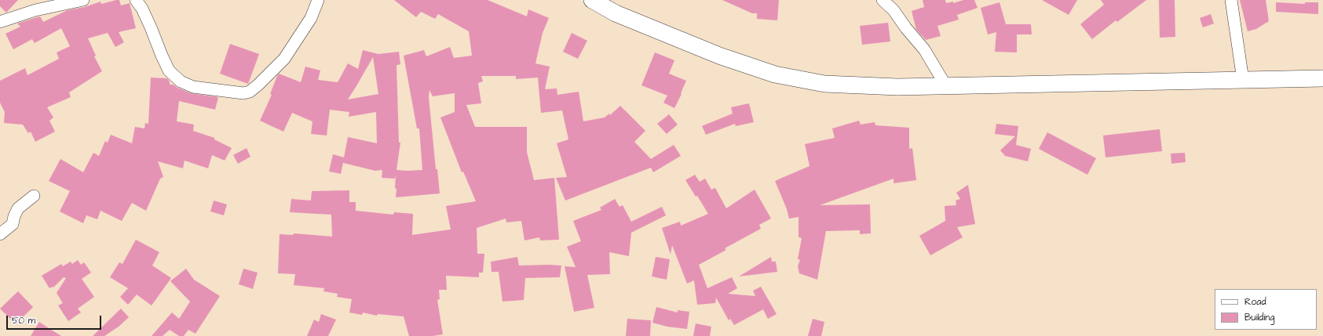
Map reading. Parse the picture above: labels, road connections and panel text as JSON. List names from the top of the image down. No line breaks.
{"legend":["Road","Building"],"scale_bar":"50 m"}
